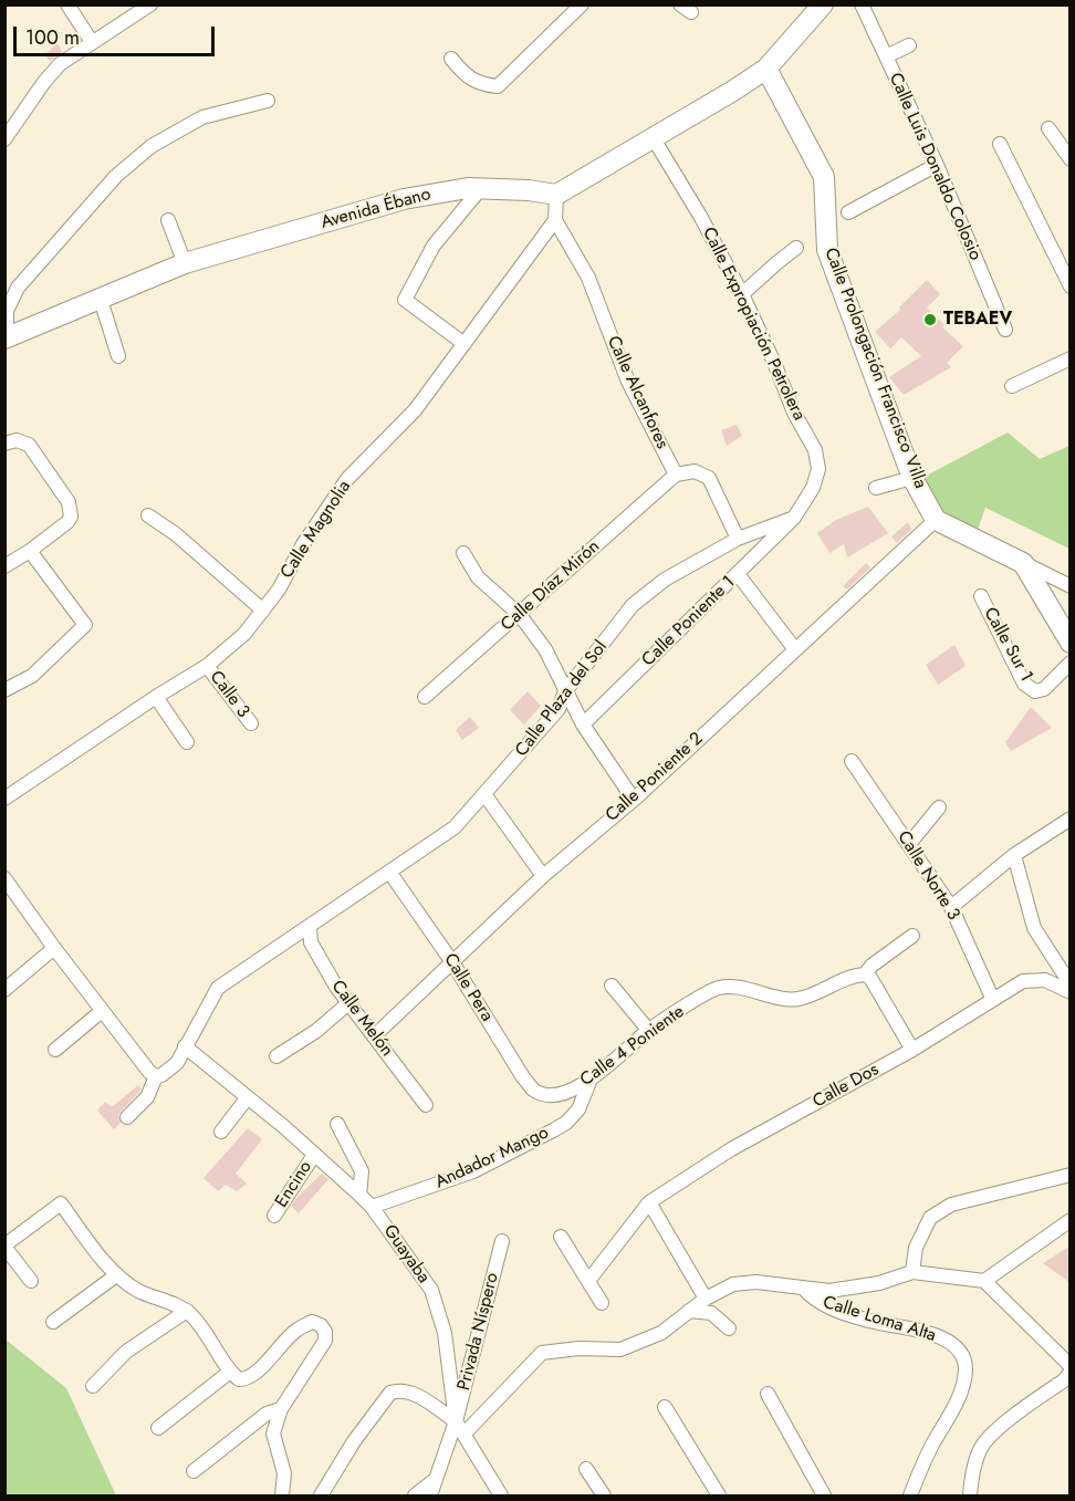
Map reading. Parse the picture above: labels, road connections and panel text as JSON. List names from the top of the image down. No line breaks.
{"streets":{"street":["Calle Luis Donaldo Colosio","Avenida Ébano","Calle Expropiación Petrolera","Calle Prolongación Francisco Villa","Calle Alcanfores","Calle Magnolia","Calle Díaz Mirón","Calle Poniente 1","Calle Sur 1","Calle 3","Calle Plaza del Sol","Calle Poniente 2","Calle Norte 3","Calle Pera","Calle Melón","Calle 4 Poniente","Calle Dos","Andador Mango","Encino","Guayaba","Calle Loma Alta","Privada Níspero"]},"crossings":[["Calle Expropiación Petrolera","Calle Poniente 1"],["Calle Expropiación Petrolera","Calle Plaza del Sol"],["Calle Prolongación Francisco Villa","Calle Poniente 2"],["Calle Alcanfores","Calle Magnolia"],["Calle Alcanfores","Calle Díaz Mirón"],["Calle Magnolia","Calle 3"],["Calle Poniente 1","Calle Plaza del Sol"],["Calle Plaza del Sol","Calle Pera"],["Calle Plaza del Sol","Calle Melón"],["Calle Plaza del Sol","Guayaba"],["Calle Poniente 2","Calle Pera"],["Calle Poniente 2","Calle Melón"],["Calle Norte 3","Calle Dos"],["Calle Pera","Calle 4 Poniente"],["Calle 4 Poniente","Andador Mango"],["Andador Mango","Guayaba"],["Encino","Guayaba"],["Guayaba","Privada Níspero"]],"places":["TEBAEV"],"scale_bar":"100 m"}
